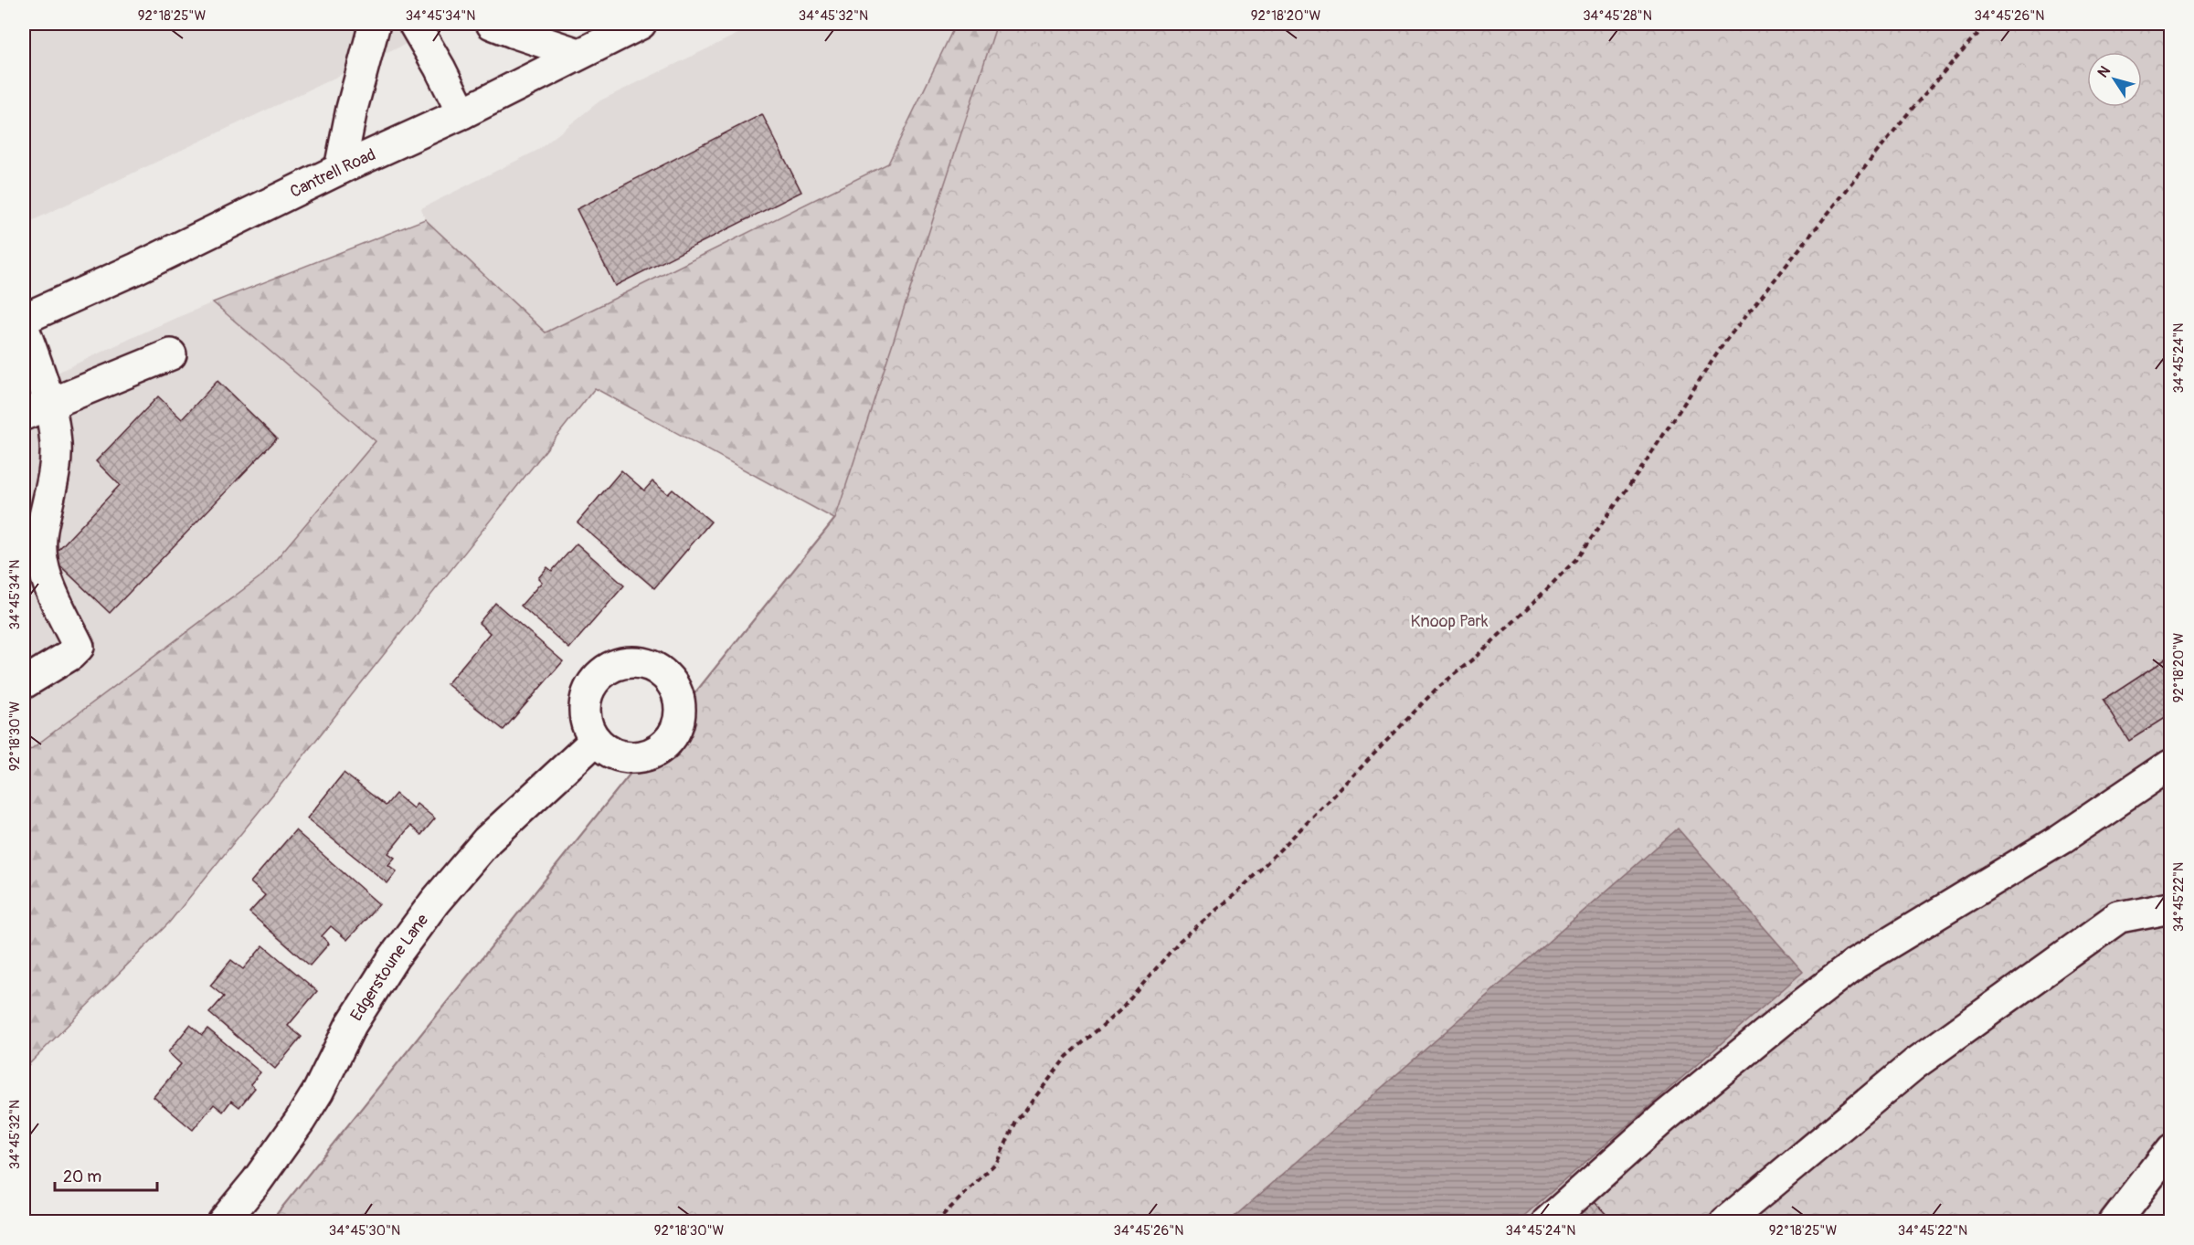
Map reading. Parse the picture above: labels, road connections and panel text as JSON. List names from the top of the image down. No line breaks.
{"streets":{"street":["Cantrell Road","Edgerstoune Lane"]},"parks":["Knoop Park"],"scale_bar":"20 m","north":"top left","coordinates":["92°18'25\"W","34°45'34\"N","34°45'32\"N","92°18'20\"W","34°45'28\"N","34°45'26\"N","34°45'24\"N","92°18'30\"W","34°45'22\"N","34°45'30\"N"]}
